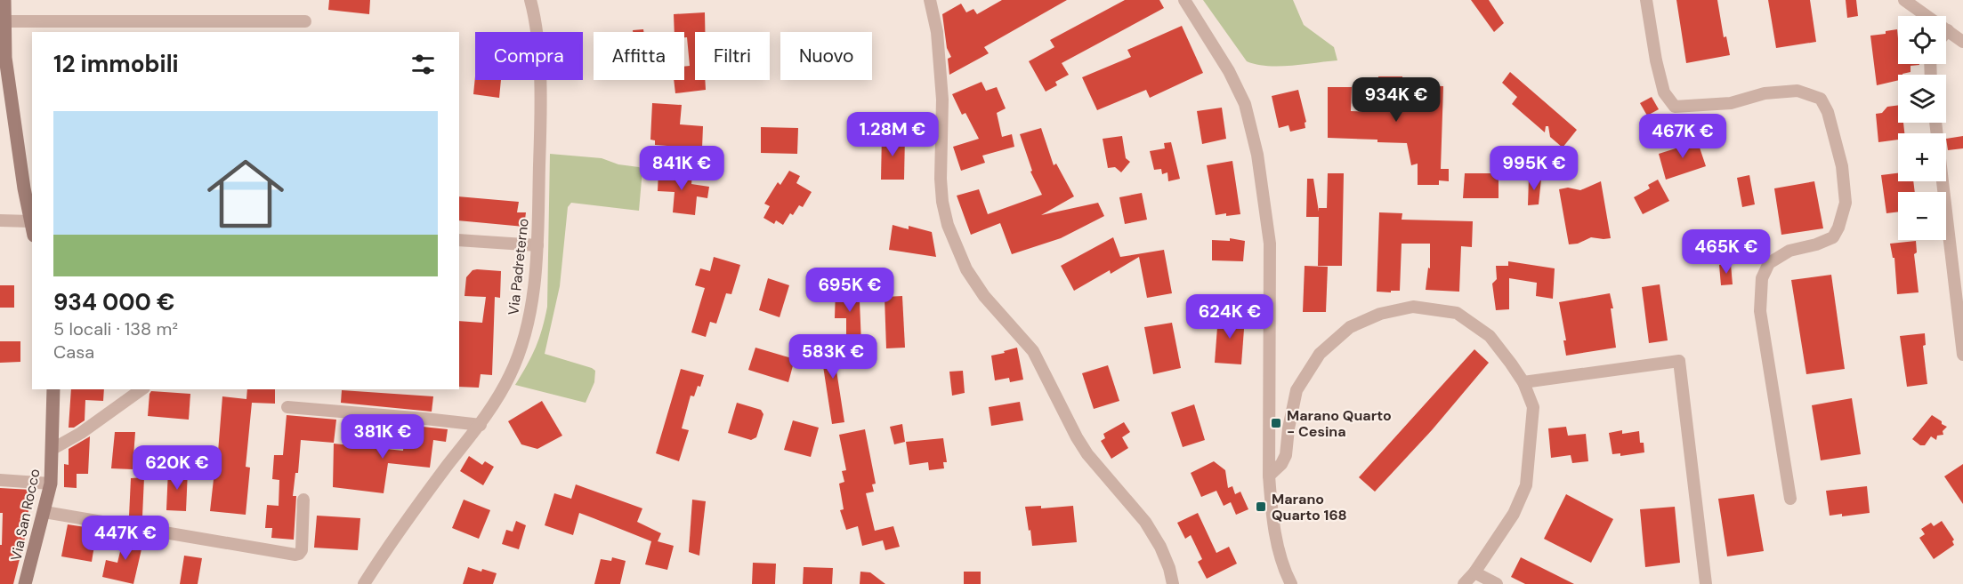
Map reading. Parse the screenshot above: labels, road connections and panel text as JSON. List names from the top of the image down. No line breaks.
{"streets":{"street":["Via Padreterno","Via San Rocco"]},"places":{"transit":["Marano Quarto - Cesina","Marano Quarto 168"]},"page":{"map_buttons":["+","−"],"chip":["Compra","Affitta","Filtri","Nuovo"],"heading":"12 immobili","price":["934K €","1.28M €","467K €","841K €","995K €","465K €","695K €","624K €","583K €","381K €","620K €","447K €"],"list":[{"name":"934 000 €","note":"5 locali · 138 m² · Casa"}]}}
